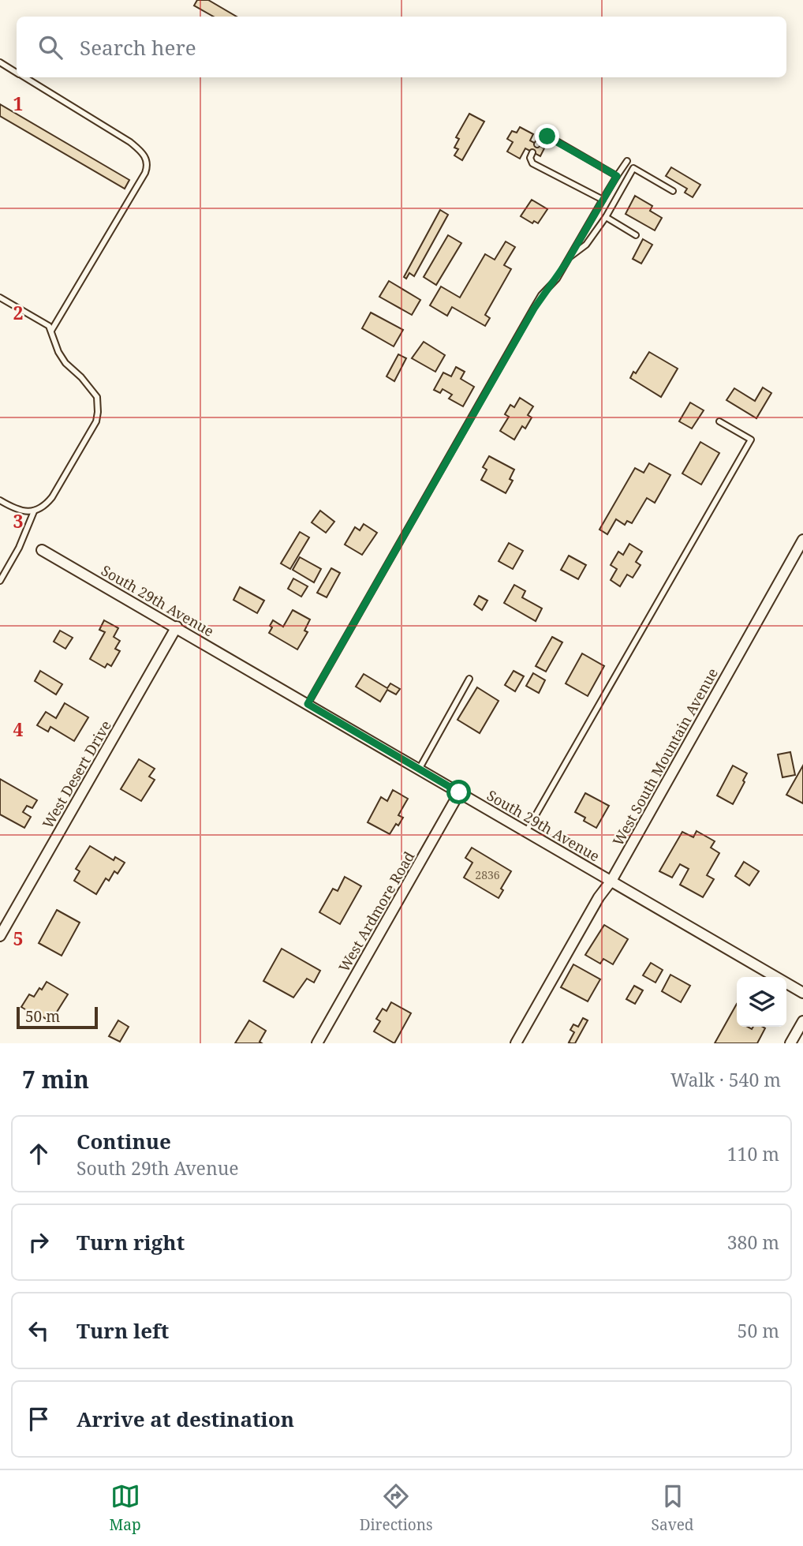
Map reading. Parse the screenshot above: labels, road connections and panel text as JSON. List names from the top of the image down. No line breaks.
{"streets":{"street":["South 29th Avenue","West South Mountain Avenue","West Desert Drive","West Ardmore Road"]},"crossings":[["South 29th Avenue","West South Mountain Avenue"],["South 29th Avenue","West Desert Drive"],["South 29th Avenue","West Ardmore Road"]],"house_numbers":["2836"],"scale_bar":"50 m","page":{"search":"Search here","scale":"50 m","heading":["7 min","Walk · 540 m"],"list":[["Continue","South 29th Avenue","110 m"],["Turn right","380 m"],["Turn left","50 m"],"Arrive at destination"],"nav":["Map","Directions","Saved"]},"grid":{"rows":["1","2","3","4","5"]}}
